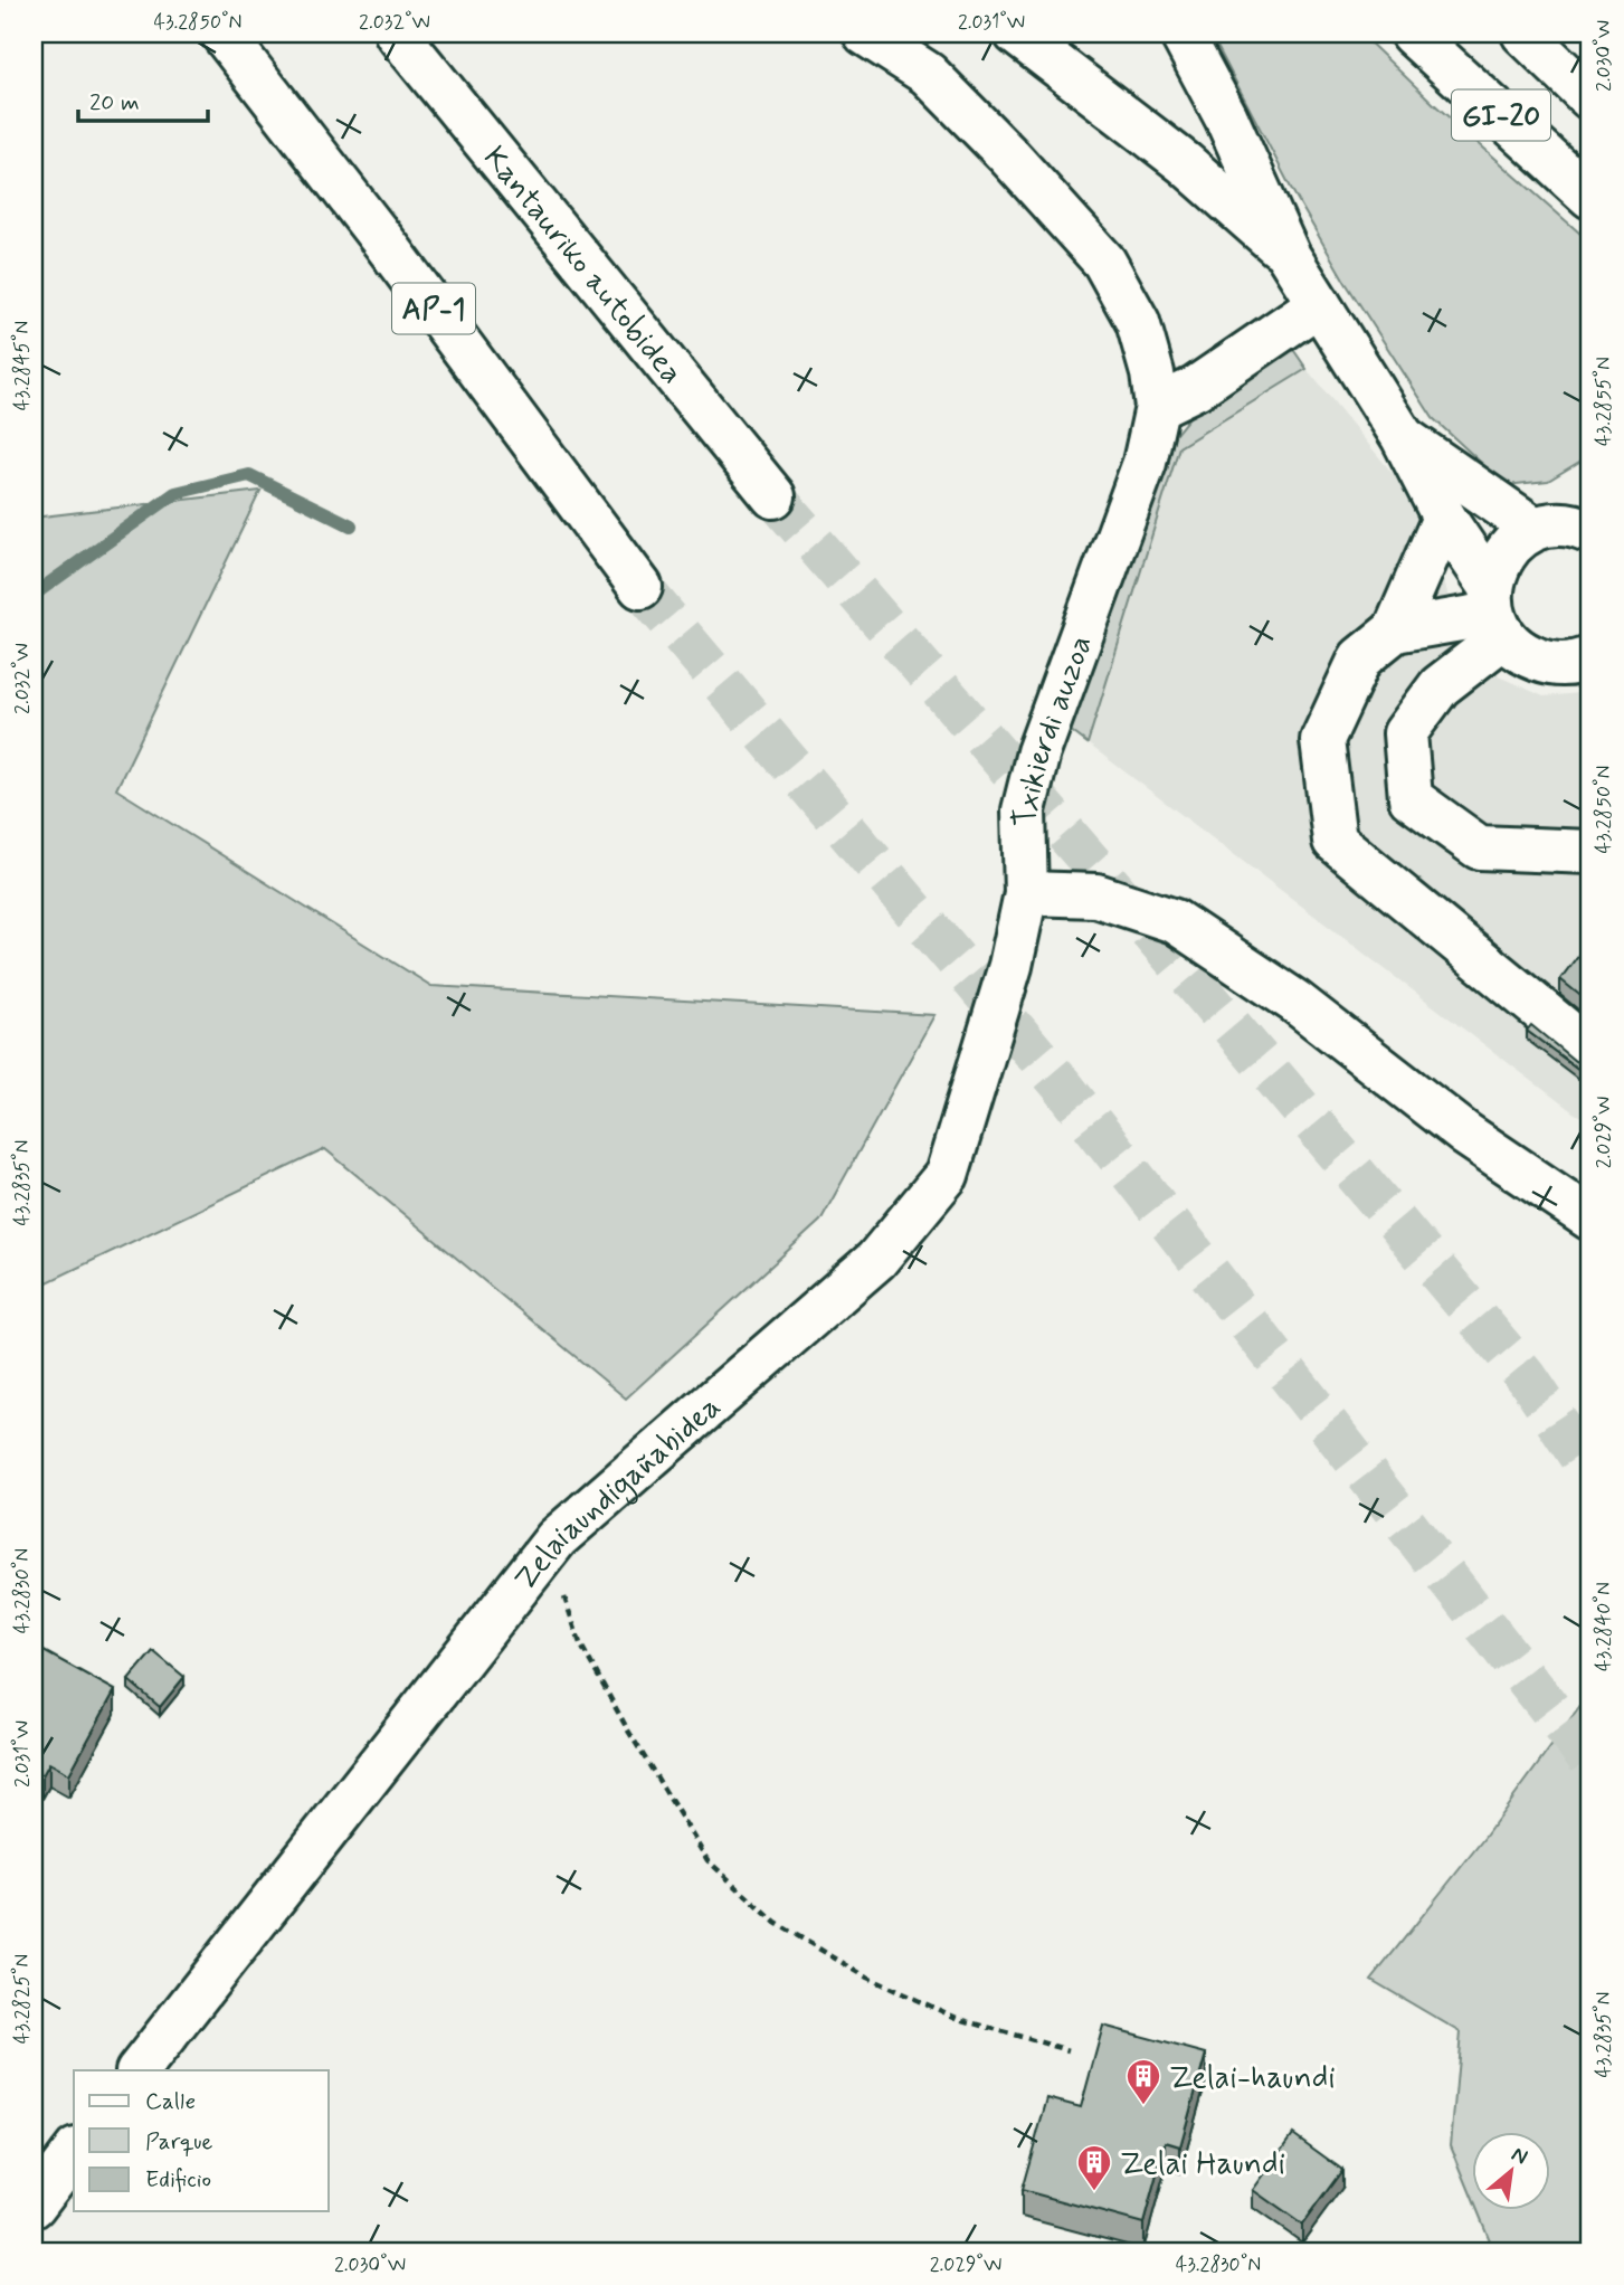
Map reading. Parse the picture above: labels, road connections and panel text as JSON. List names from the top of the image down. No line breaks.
{"streets":{"main road":["GI-20","Kantauriko autobidea","AP-1","Txikierdi auzoa","Zelaiaundigañabidea"]},"crossings":[["Txikierdi auzoa","Zelaiaundigañabidea"]],"places":{"building":["Zelai-haundi","Zelai Haundi"]},"legend":["Calle","Parque","Edificio"],"scale_bar":"20 m","north":"top right","coordinates":["43.2850°N","2.032°W","2.031°W","2.030°W","43.2845°N","43.2855°N","2.029°W","43.2835°N","43.2830°N","43.2840°N","43.2825°N"]}
